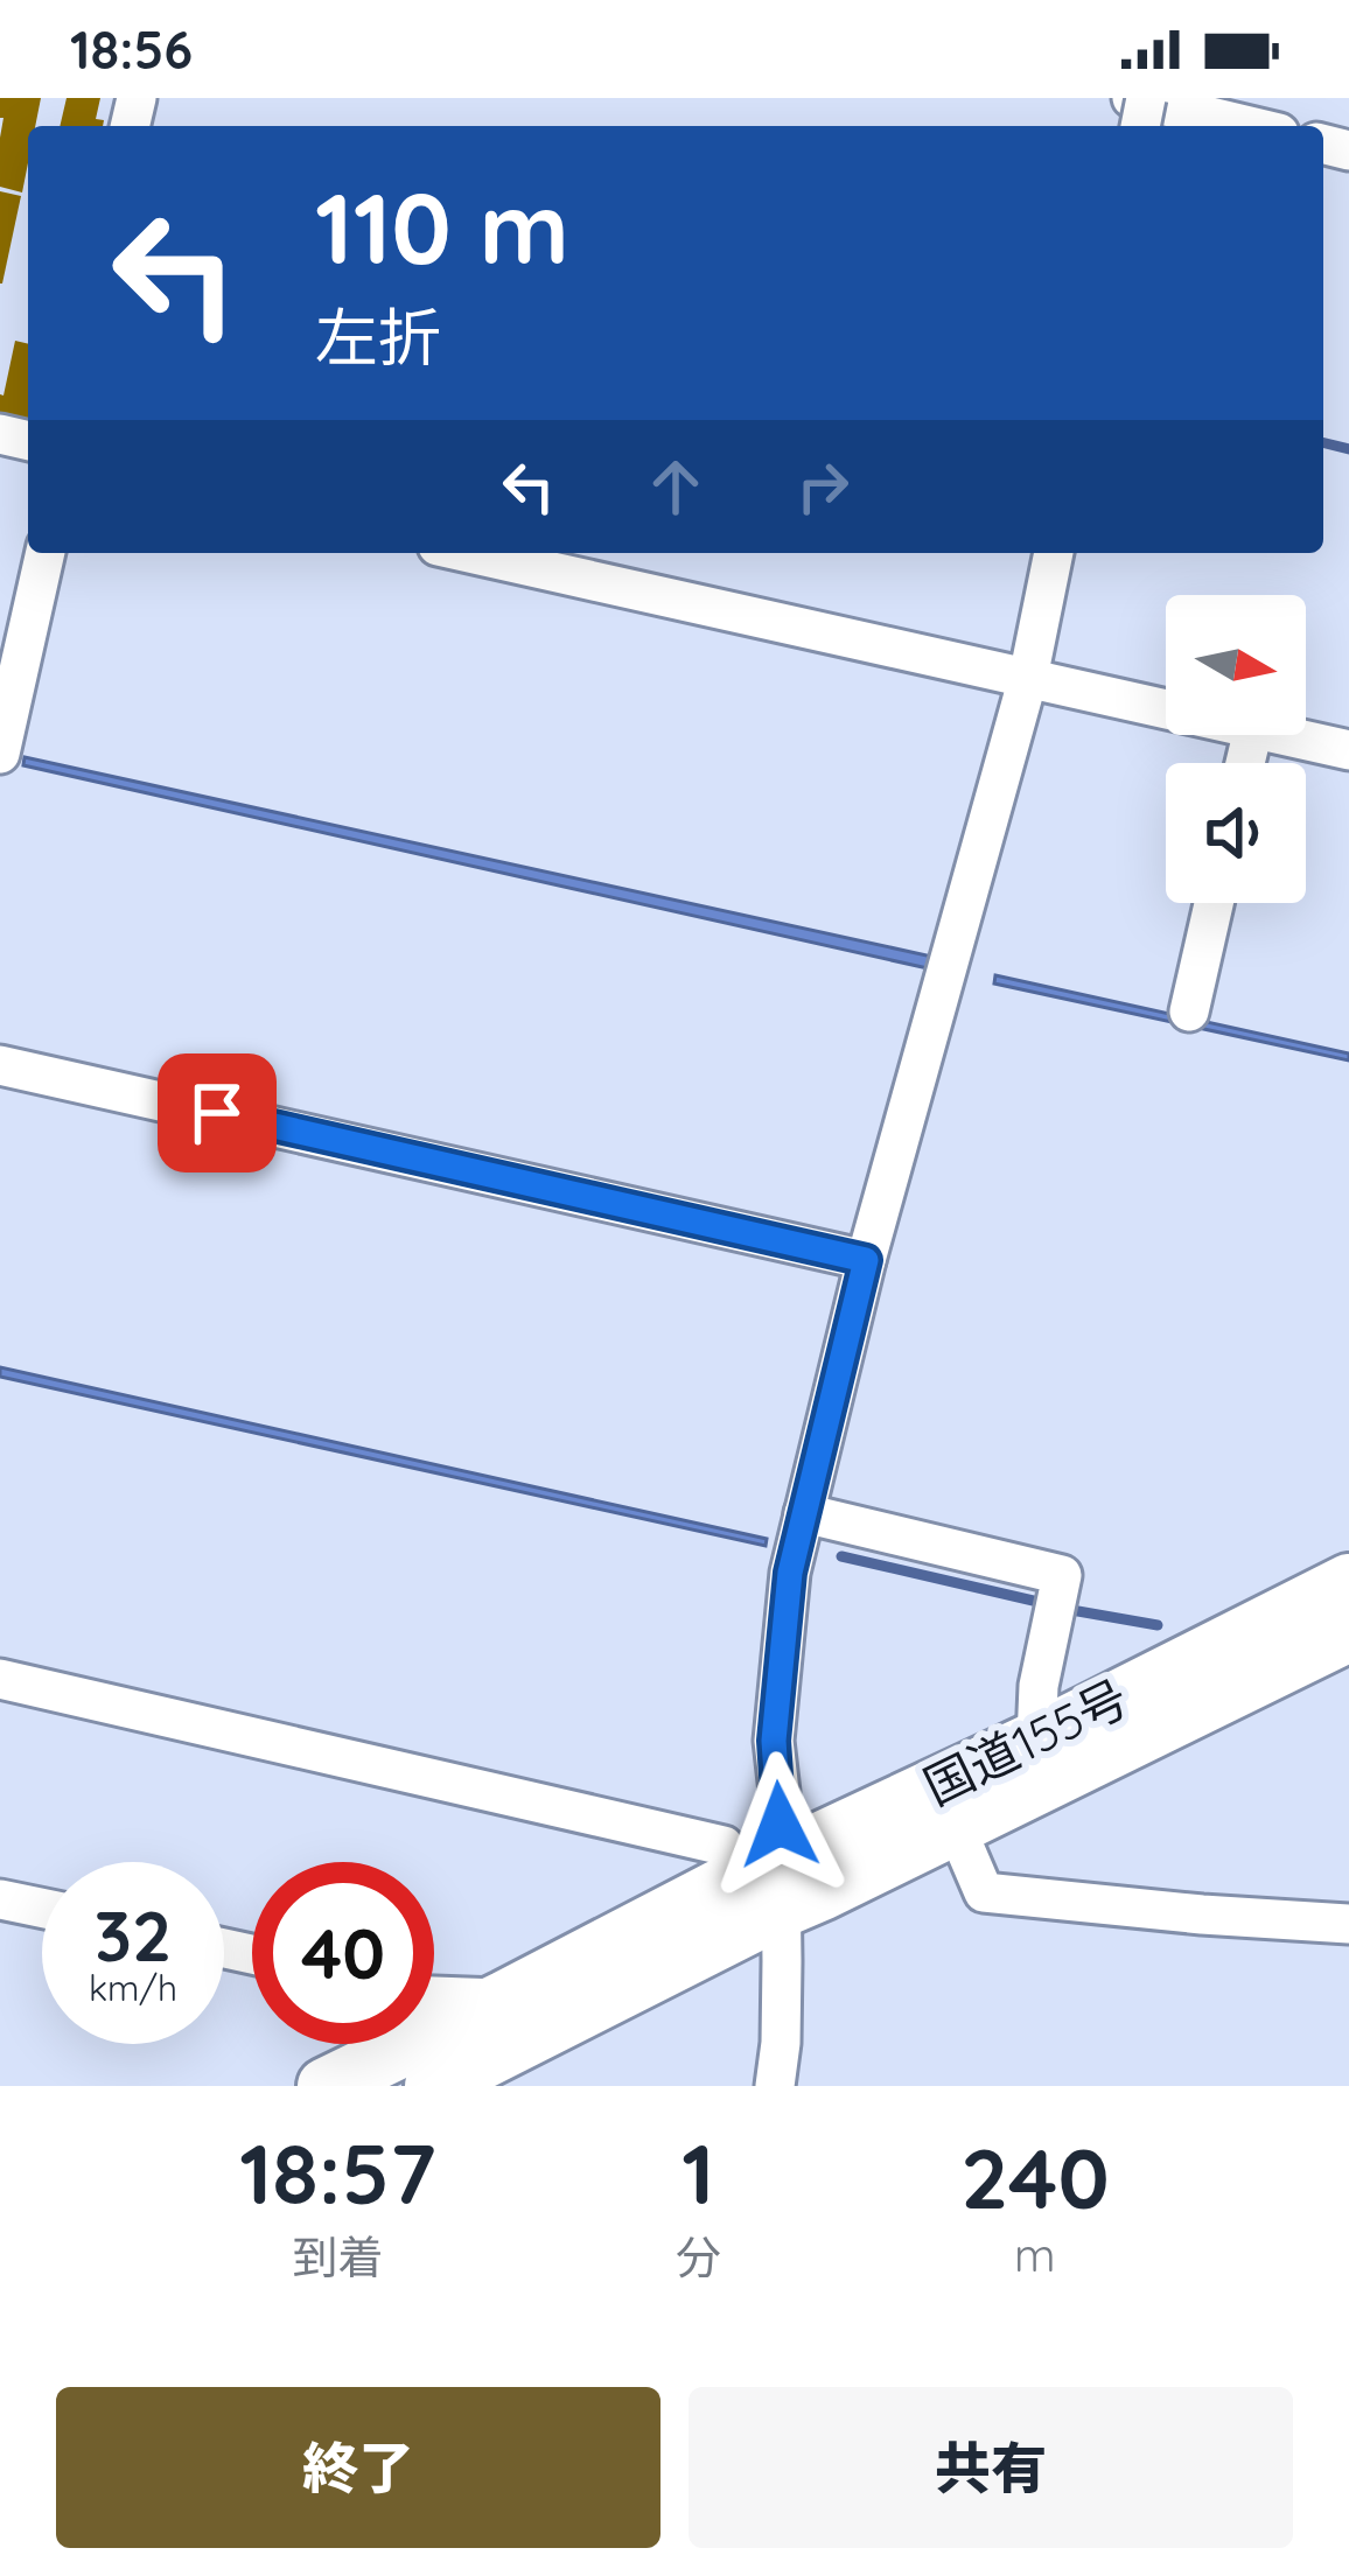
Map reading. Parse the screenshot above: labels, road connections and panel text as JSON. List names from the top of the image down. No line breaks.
{"streets":{"highway":["国道155号"]},"north":"right","page":{"status":"18:56","turn":["110 m","左折"],"speed":"32 km/h","limit":"40","eta":["18:57","到着","1","分","240","m"],"buttons":["終了","共有"]}}
